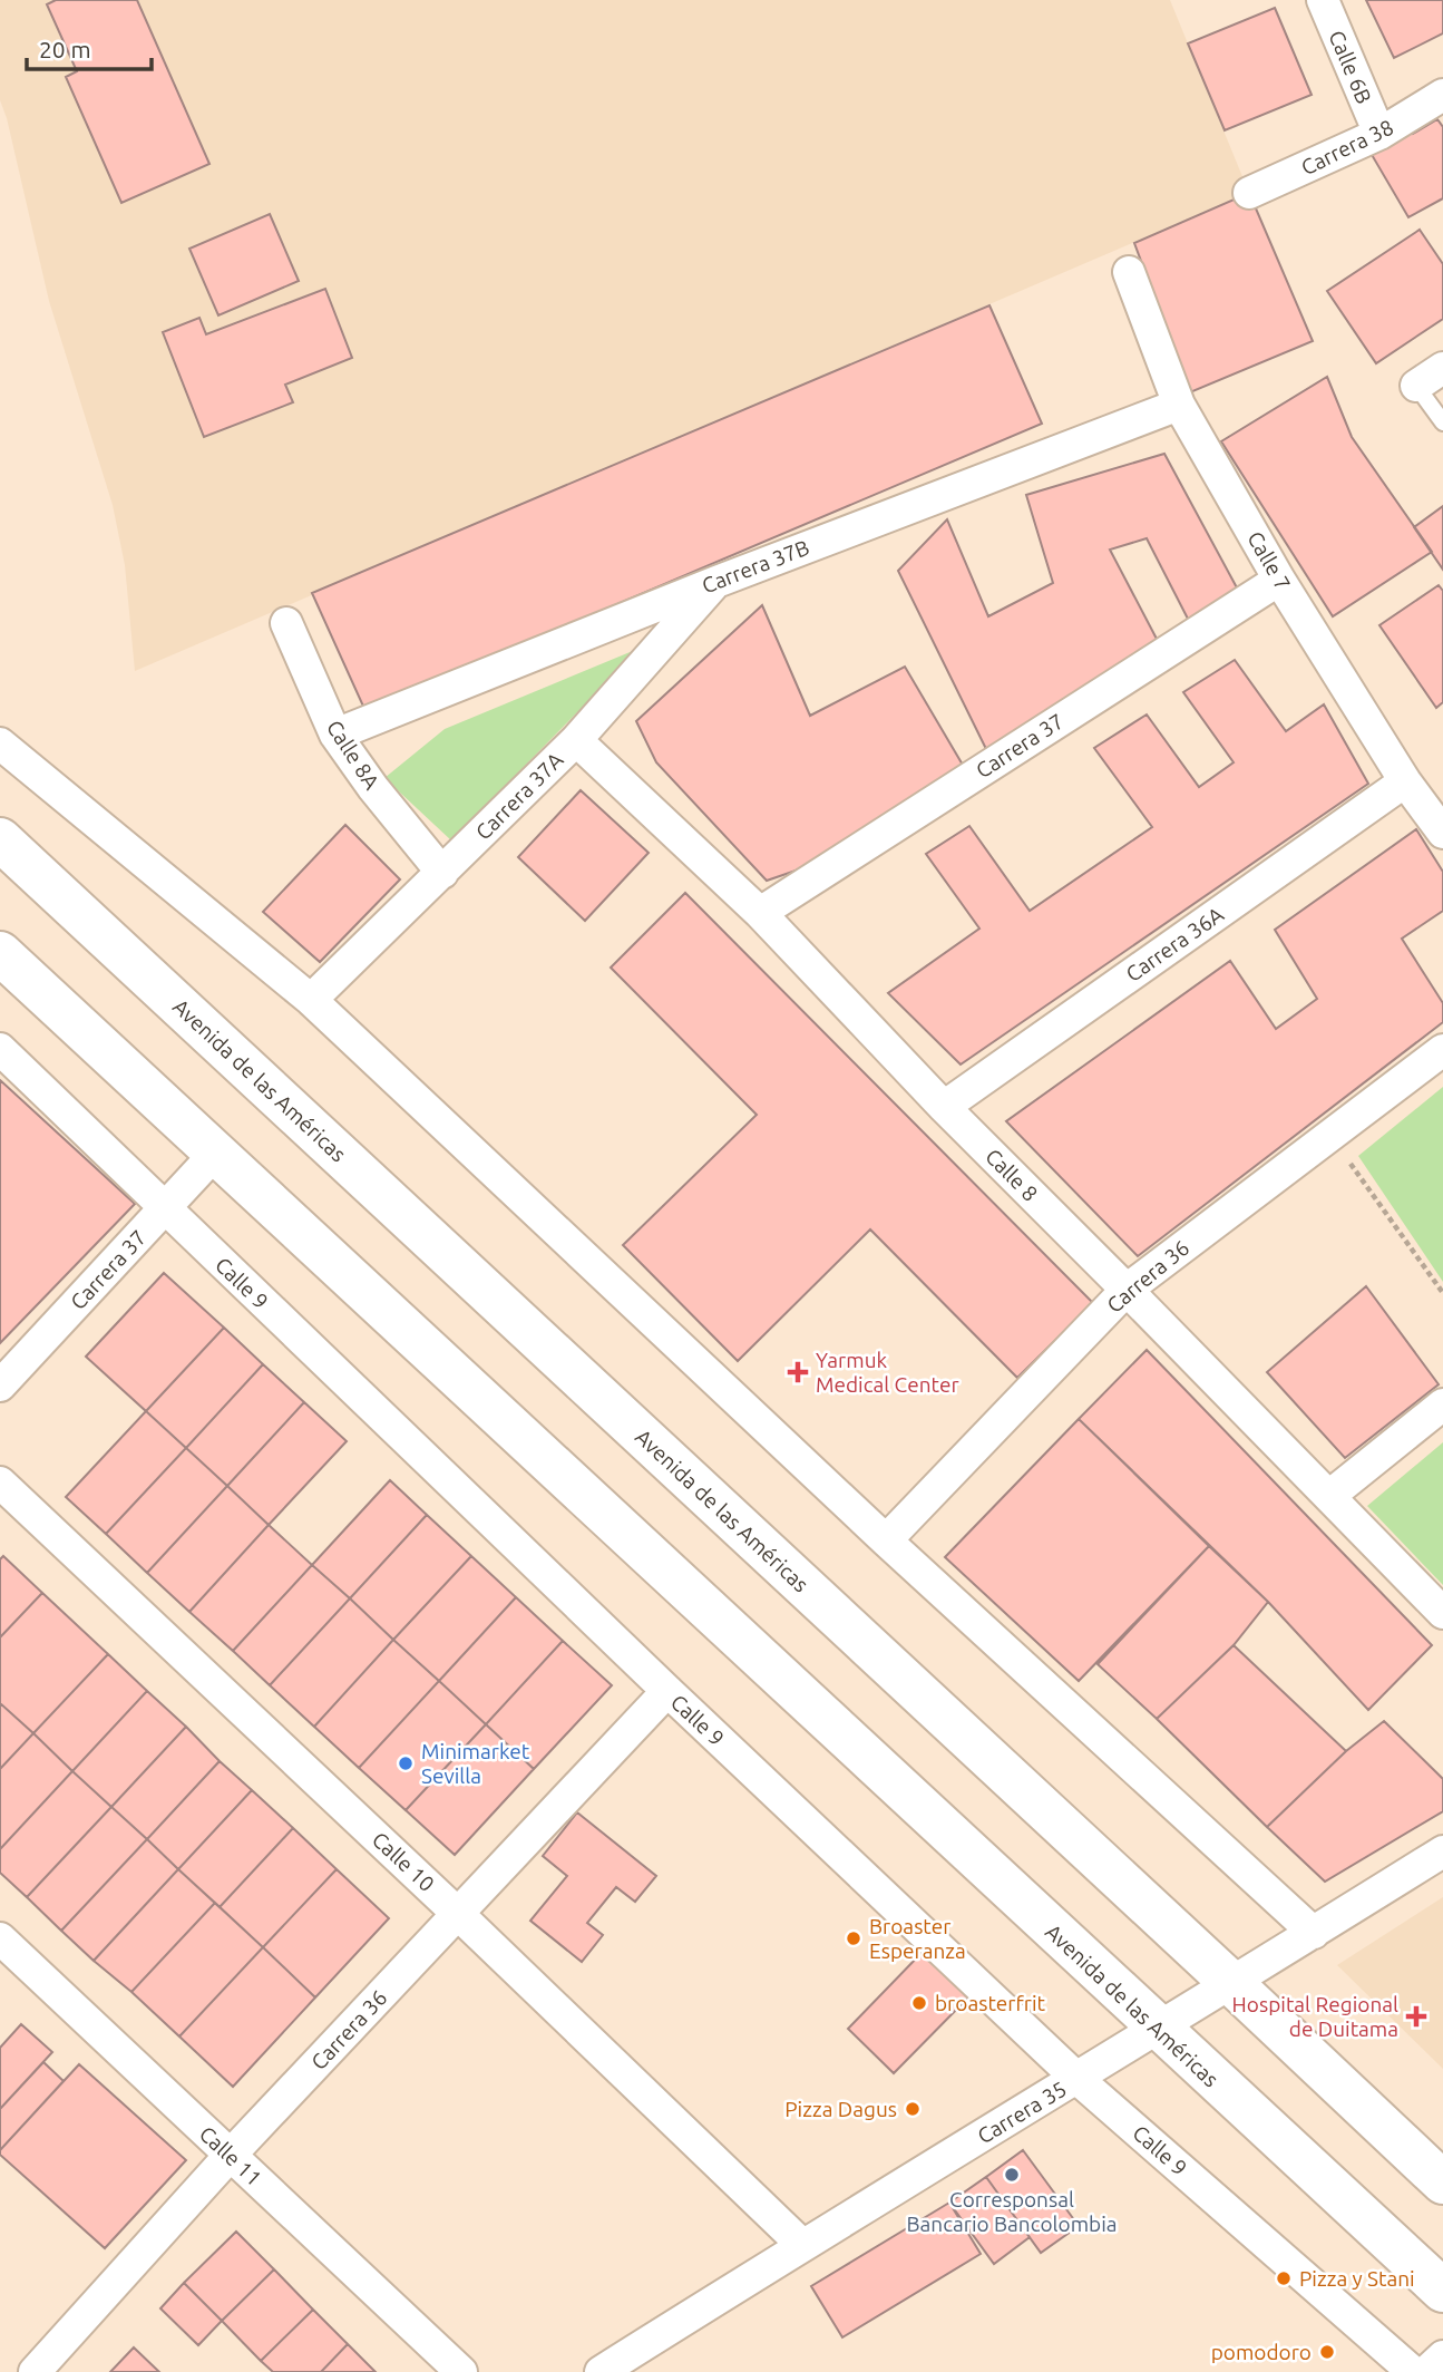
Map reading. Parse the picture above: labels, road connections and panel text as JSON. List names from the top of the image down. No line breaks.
{"streets":{"main road":["Avenida de las Américas"],"street":["Calle 6B","Carrera 38","Calle 7","Carrera 37B","Carrera 37","Calle 8A","Carrera 37A","Carrera 36A","Calle 8","Carrera 36","Calle 9","Calle 10","Carrera 35","Calle 11"]},"crossings":[["Calle 6B","Carrera 38"],["Calle 7","Carrera 37B"],["Calle 7","Carrera 37"],["Calle 7","Carrera 36A"],["Carrera 37B","Calle 8A"],["Carrera 37B","Carrera 37A"],["Carrera 37","Avenida de las Américas"],["Carrera 37","Calle 8"],["Carrera 37","Calle 9"],["Calle 8A","Carrera 37A"],["Carrera 37A","Calle 8"],["Carrera 36A","Calle 8"],["Avenida de las Américas","Carrera 35"],["Calle 8","Carrera 36"],["Carrera 36","Calle 9"],["Carrera 36","Calle 10"],["Carrera 36","Calle 11"],["Calle 9","Carrera 35"],["Calle 10","Carrera 35"]],"places":{"health":["Yarmuk Medical Center","Hospital Regional de Duitama"],"other":["Minimarket Sevilla","Broaster Esperanza","broasterfrit","Pizza Dagus","Corresponsal Bancario Bancolombia","Pizza y Stani","pomodoro"]},"scale_bar":"20 m"}
